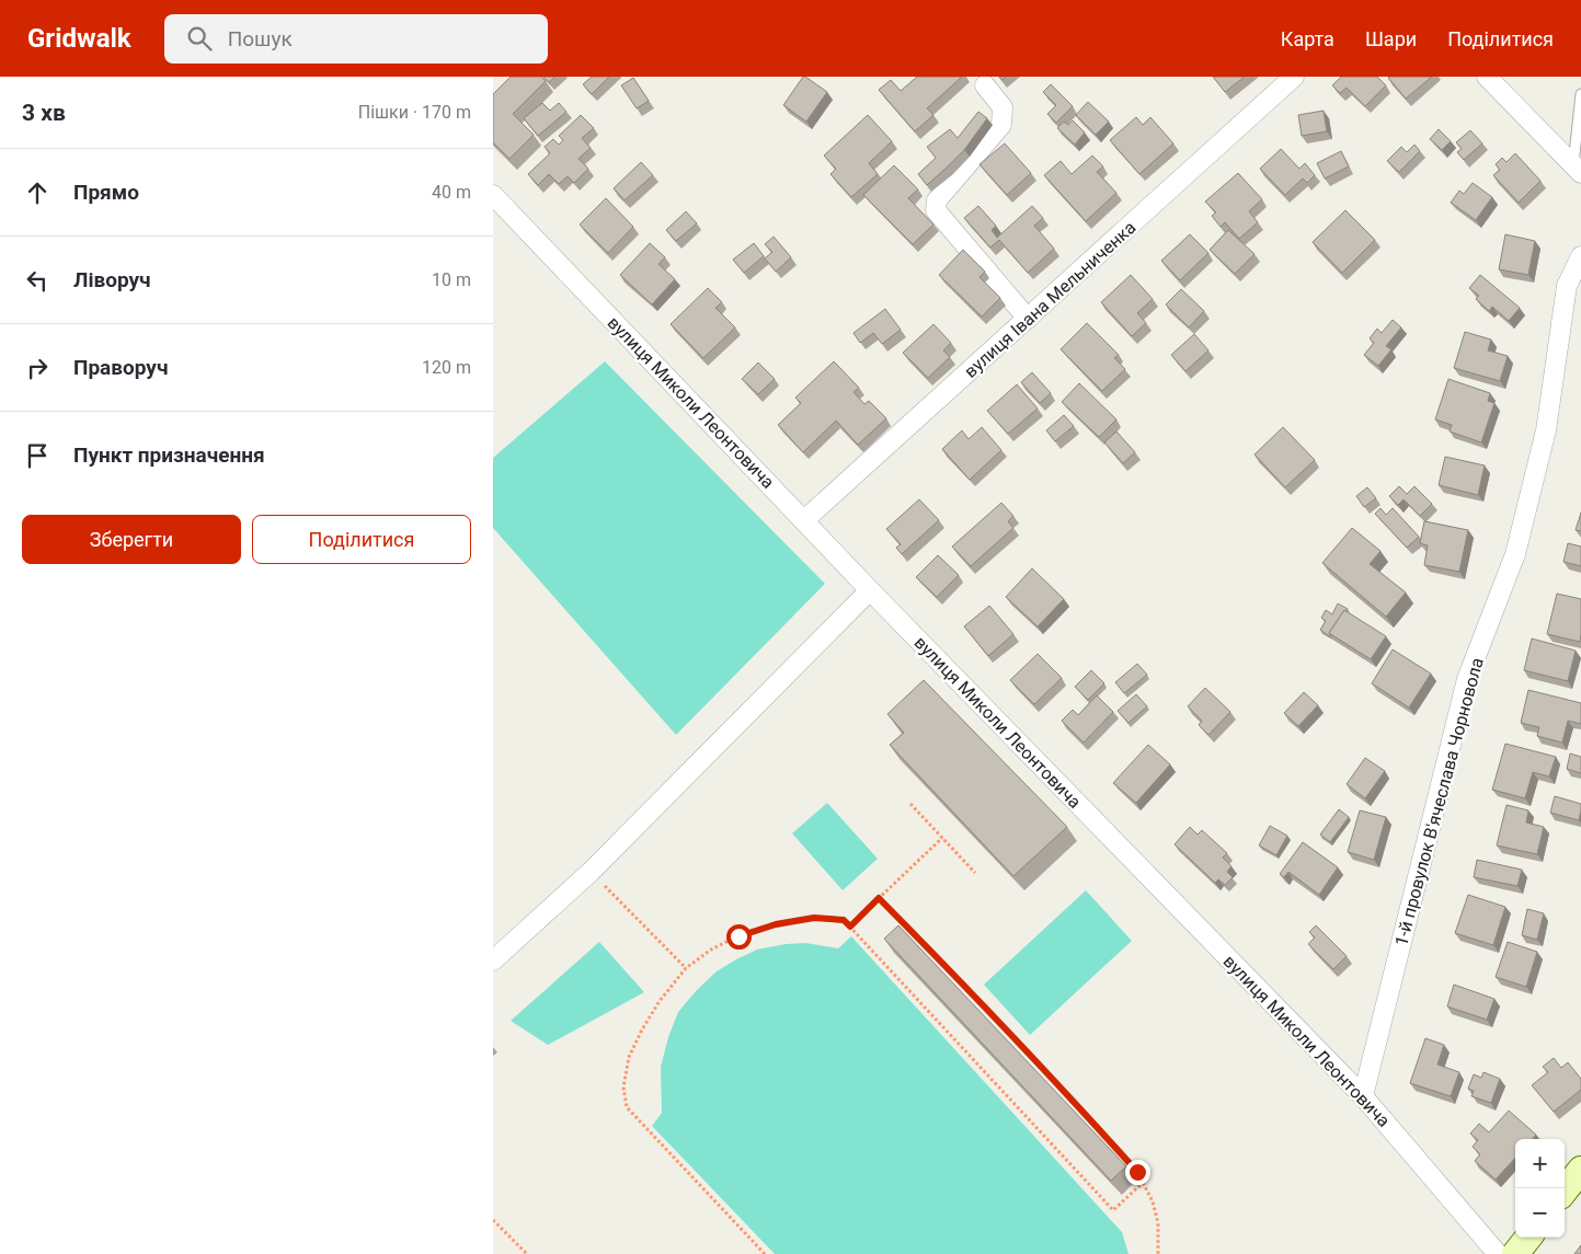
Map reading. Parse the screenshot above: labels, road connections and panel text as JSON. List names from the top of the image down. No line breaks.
{"streets":{"street":["вулиця Івана Мельниченка","вулиця Миколи Леонтовича","1-й провулок В'ячеслава Чорновола"]},"crossings":[["вулиця Івана Мельниченка","вулиця Миколи Леонтовича"],["вулиця Миколи Леонтовича","1-й провулок В'ячеслава Чорновола"]],"page":{"header":"Gridwalk","search":"Пошук","nav":["Карта","Шари","Поділитися"],"heading":["3 хв","Пішки · 170 m"],"list":[["Прямо","40 m"],["Ліворуч","10 m"],["Праворуч","120 m"],"Пункт призначення"],"buttons":["Зберегти","Поділитися"],"map_buttons":["+","−"]}}
